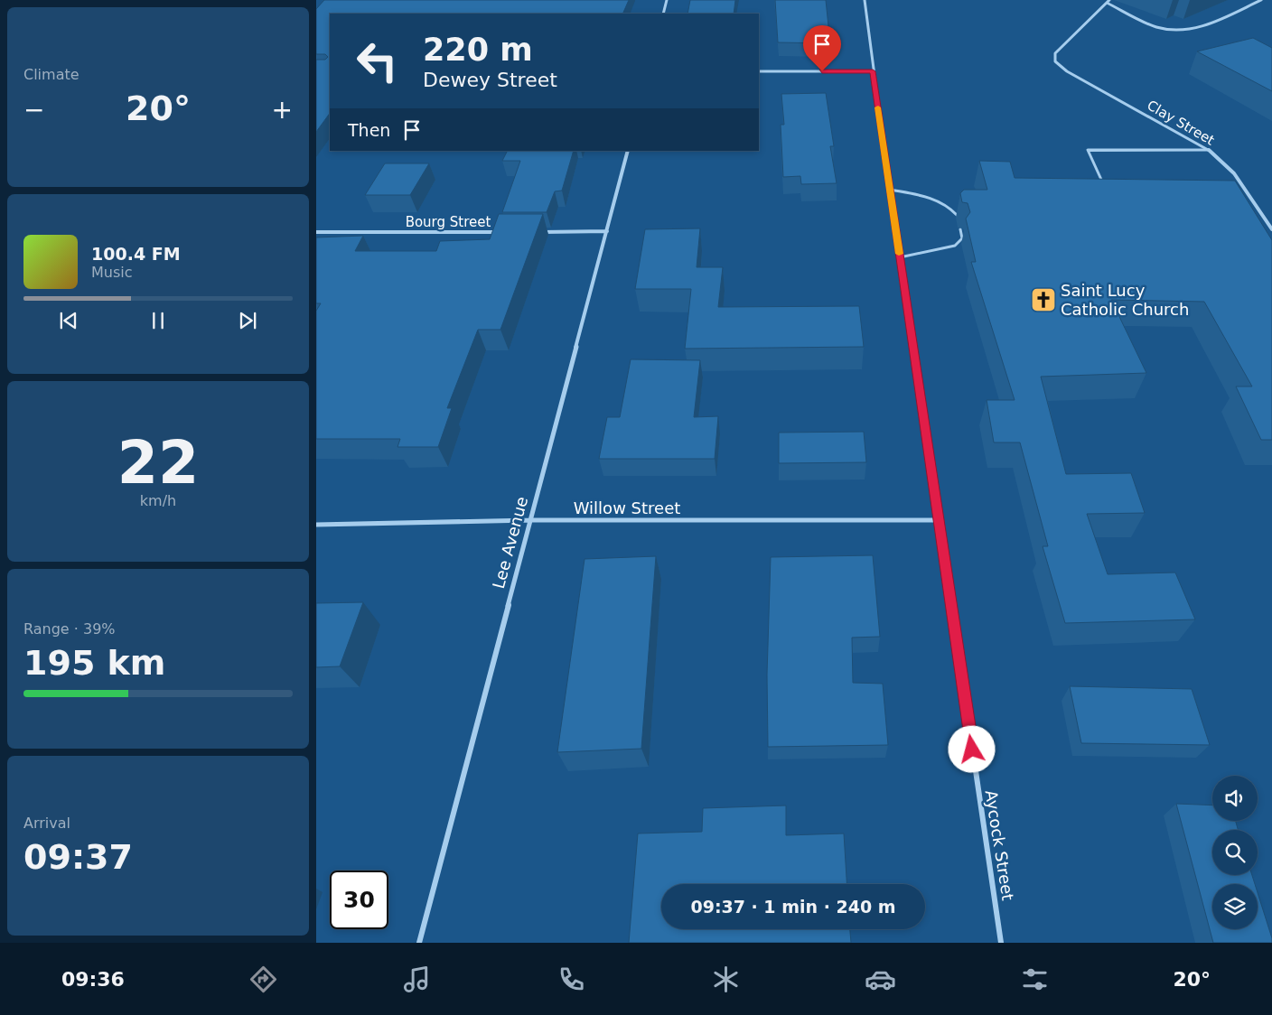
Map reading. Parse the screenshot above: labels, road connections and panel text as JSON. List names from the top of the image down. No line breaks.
{"streets":{"street":["Clay Street","Bourg Street","Willow Street","Lee Avenue","Aycock Street"]},"crossings":[["Willow Street","Lee Avenue"],["Willow Street","Aycock Street"]],"places":{"church":["Saint Lucy Catholic Church"]},"page":{"tile":["Climate",["22","km/h"],["Range · 39%","195 km"],["Arrival","09:37"]],"turn":["220 m","Dewey Street"],"heat":["−","20°","+"],"then":"Then","song":["100.4 FM","Music"],"limit":"30","trip":"09:37 · 1 min · 240 m","tabs":["09:36","20°"]}}
